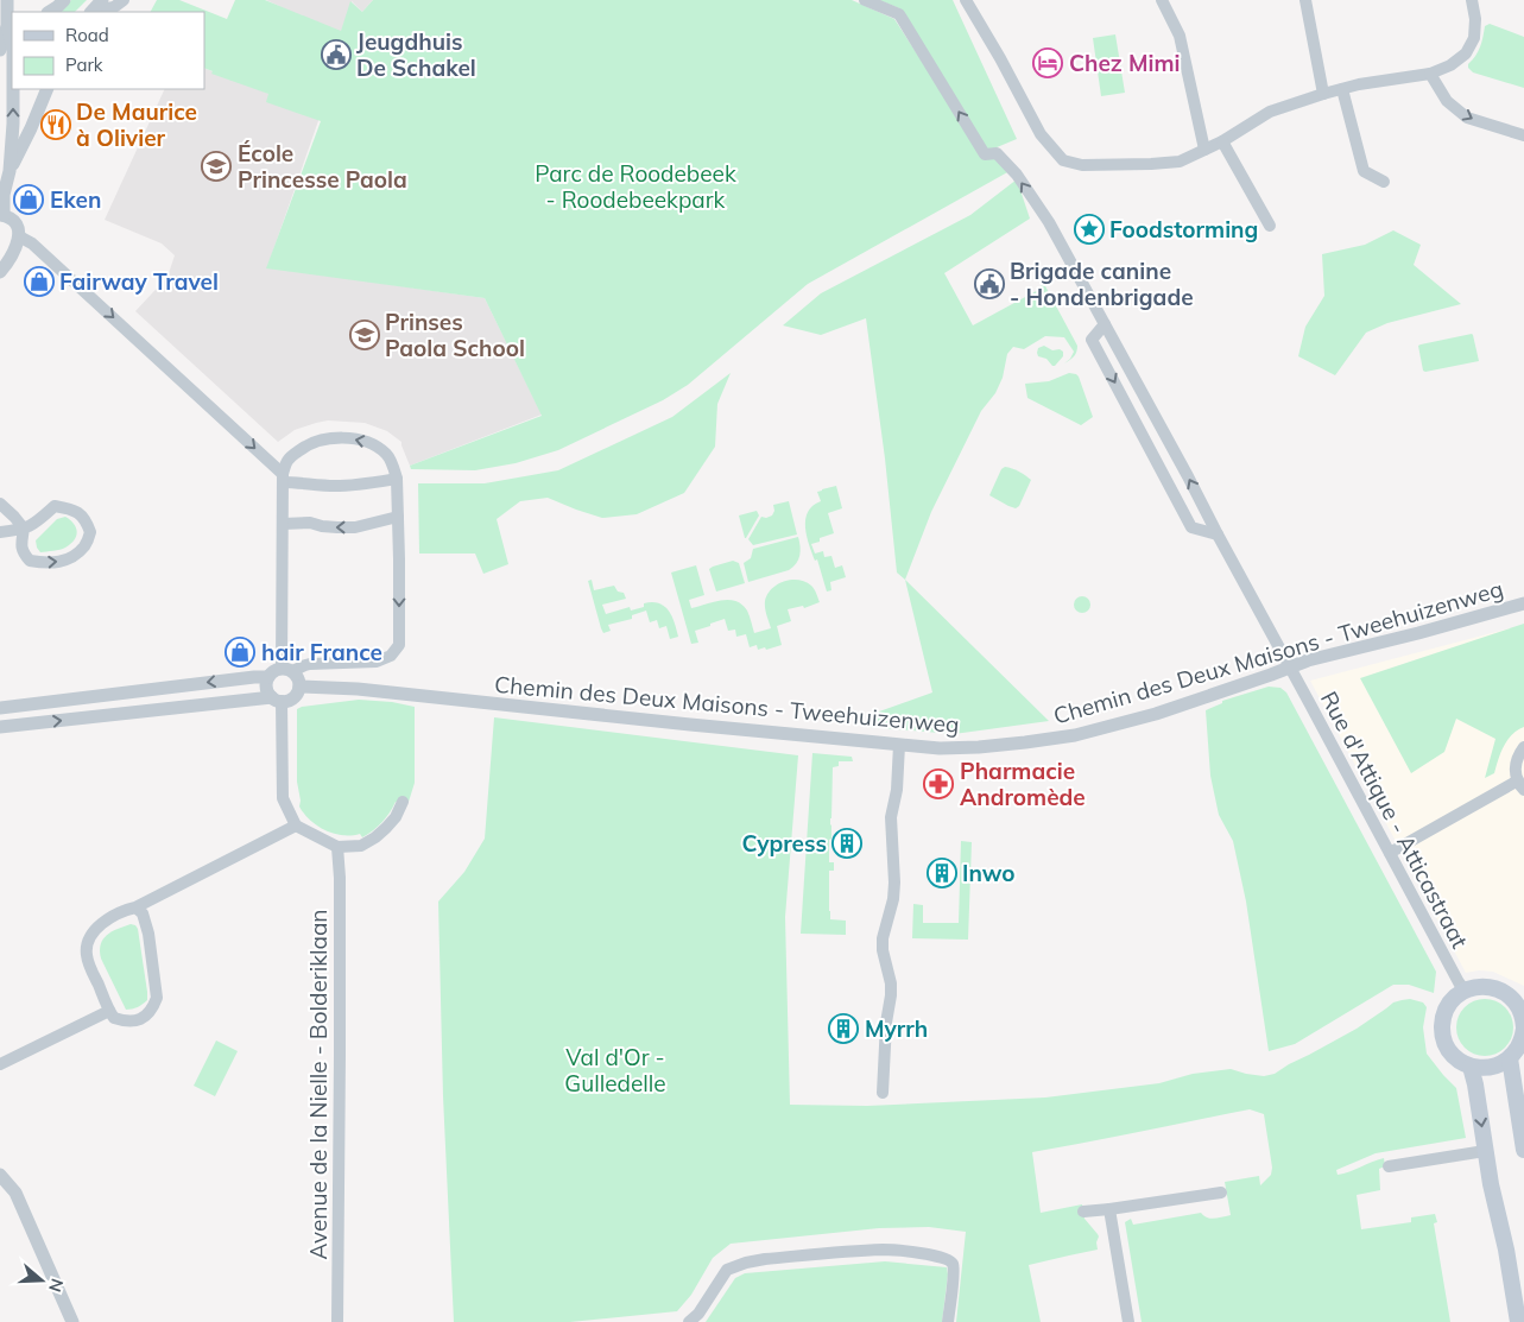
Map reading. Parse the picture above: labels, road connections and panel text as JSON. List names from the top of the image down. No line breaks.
{"streets":{"street":["Chemin des Deux Maisons - Tweehuizenweg","Rue d'Attique - Atticastraat","Avenue de la Nielle - Bolderiklaan"]},"crossings":[["Chemin des Deux Maisons - Tweehuizenweg","Rue d'Attique - Atticastraat"]],"parks":["Parc de Roodebeek - Roodebeekpark","Val d'Or - Gulledelle"],"places":{"public building":["Jeugdhuis De Schakel","Brigade canine - Hondenbrigade"],"hotel":["Chez Mimi"],"restaurant":["De Maurice à Olivier"],"school or university":["École Princesse Paola","Prinses Paola School"],"shop":["Eken","Fairway Travel","hair France"],"place":["Foodstorming"],"pharmacy":["Pharmacie Andromède"],"building":["Cypress","Inwo","Myrrh"]},"legend":["Road","Park"],"north":"right"}
